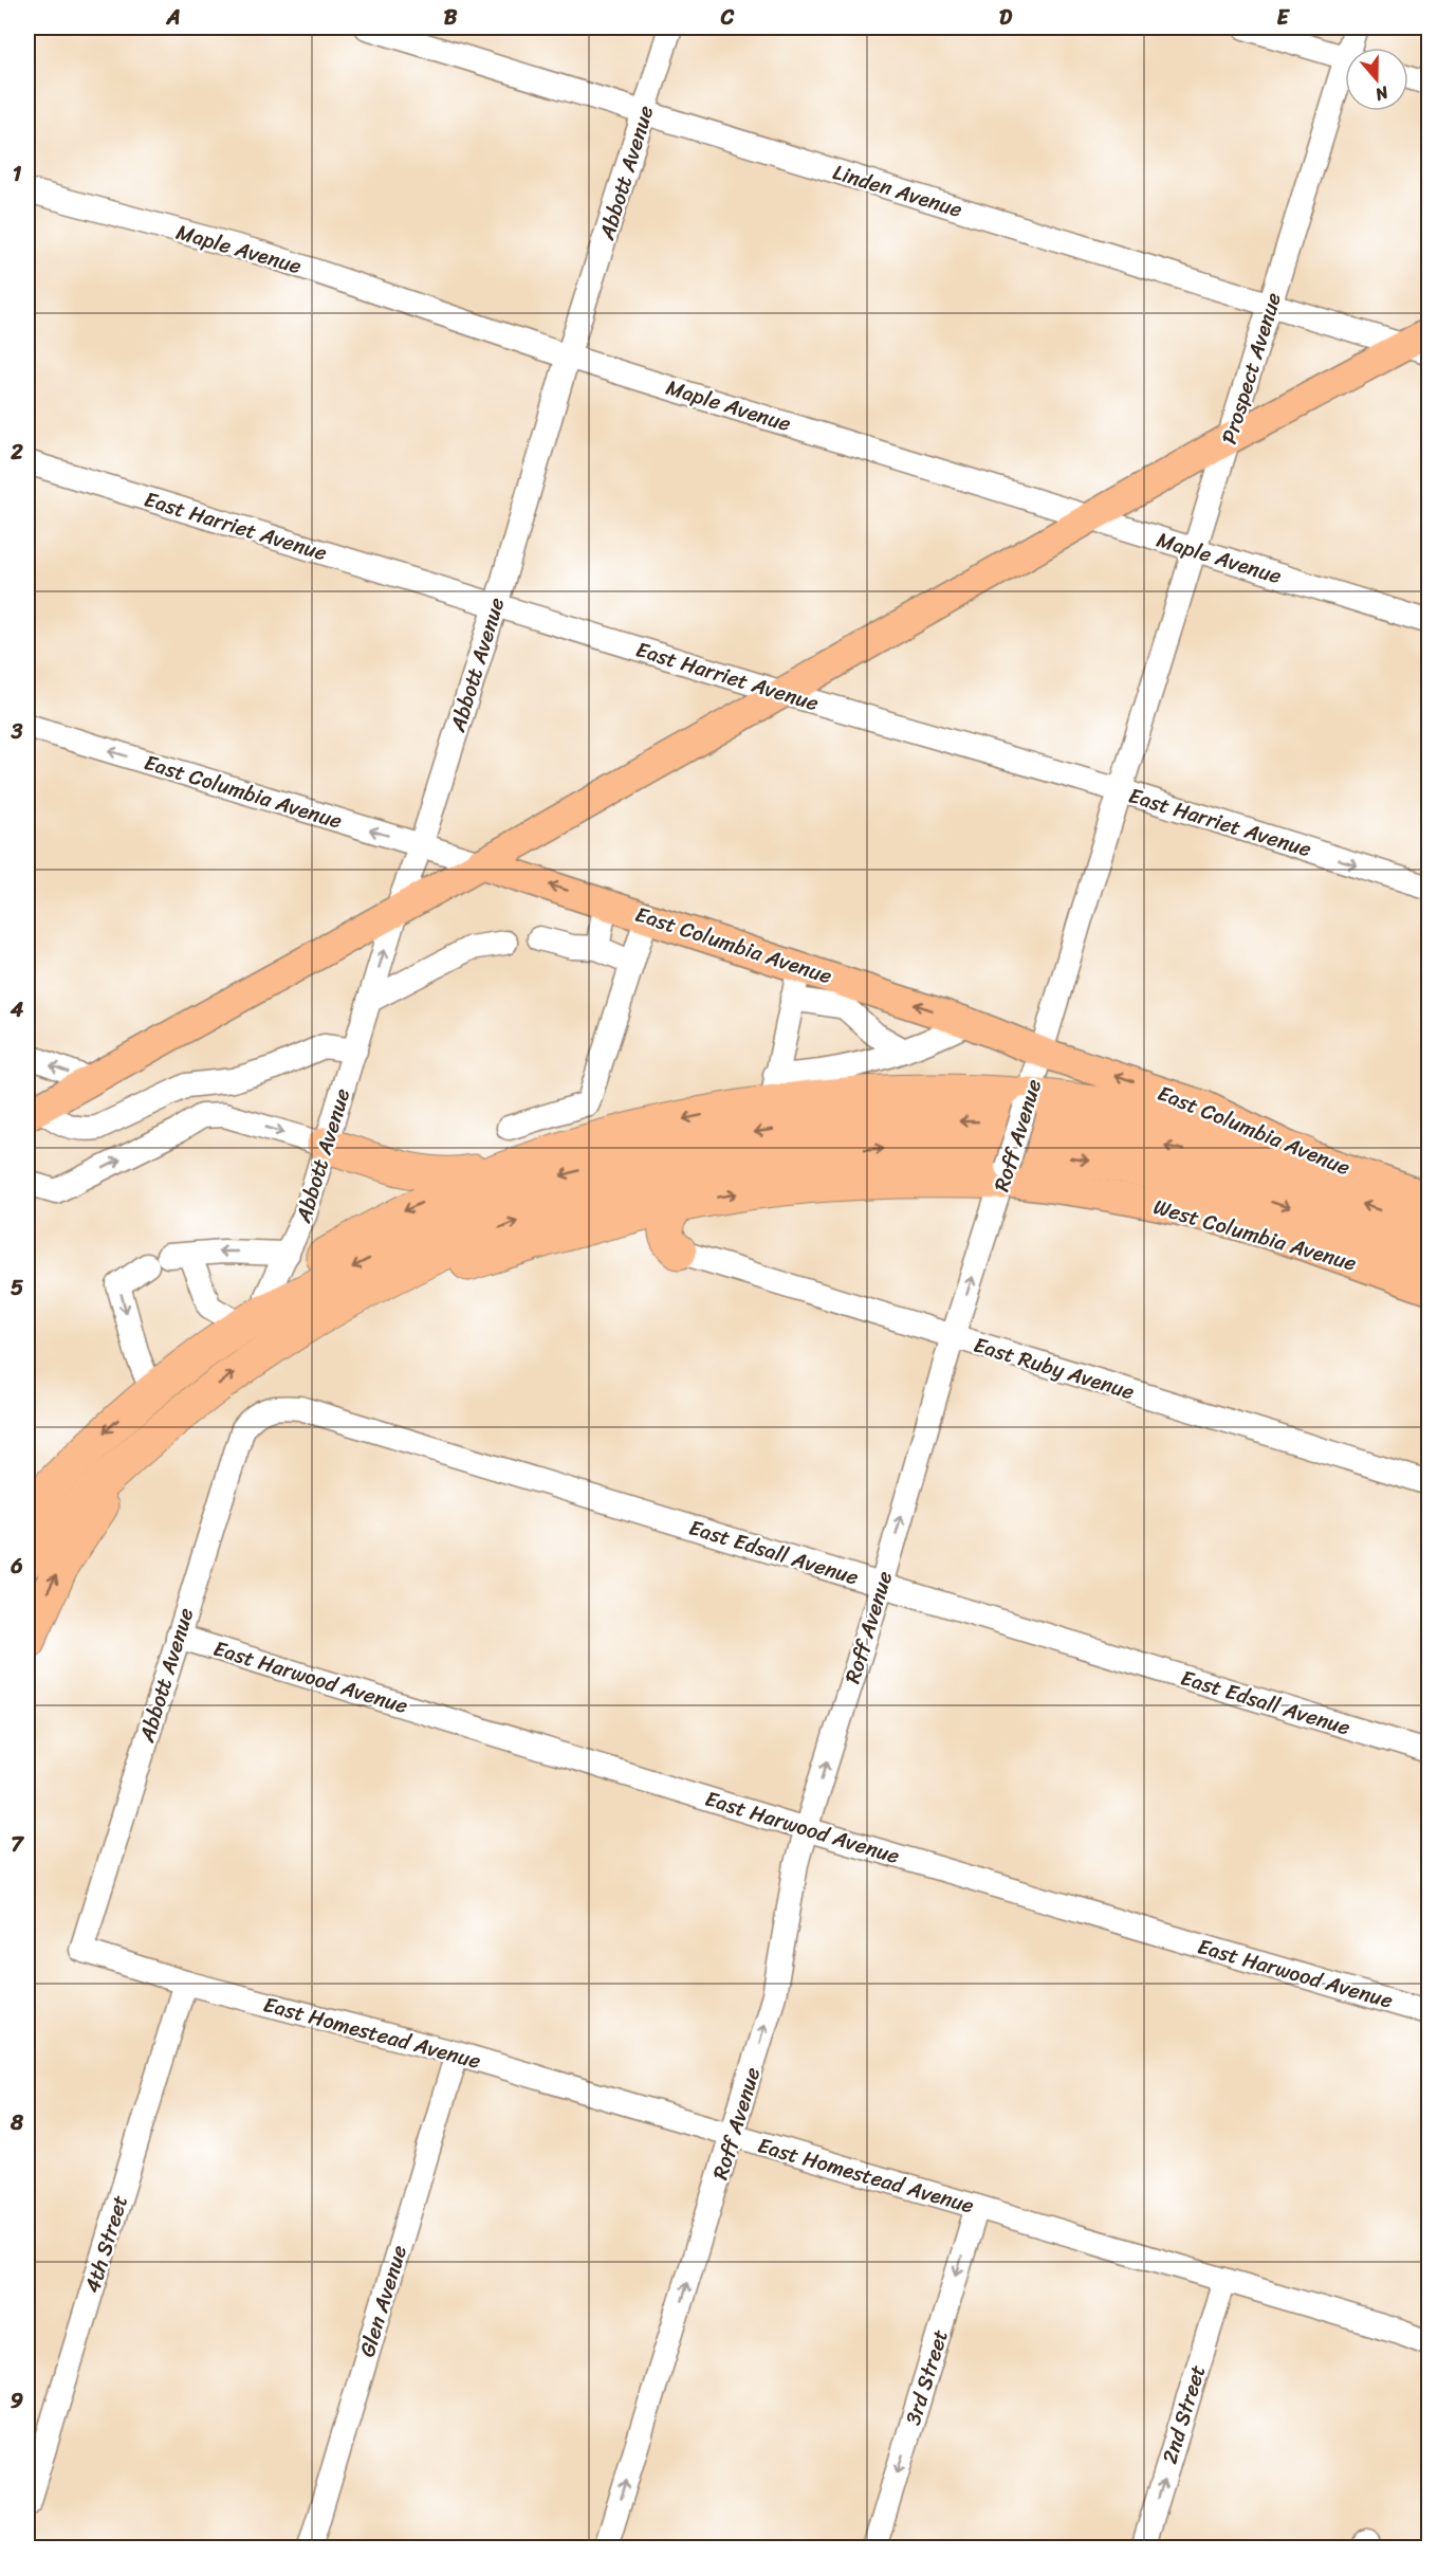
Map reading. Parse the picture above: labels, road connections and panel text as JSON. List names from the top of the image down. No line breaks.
{"streets":{"main road":["East Columbia Avenue","West Columbia Avenue"],"street":["Abbott Avenue","Linden Avenue","Maple Avenue","Prospect Avenue","East Harriet Avenue","Roff Avenue","East Ruby Avenue","East Edsall Avenue","East Harwood Avenue","East Homestead Avenue","4th Street","Glen Avenue","3rd Street","2nd Street"]},"crossings":[["Abbott Avenue","Linden Avenue"],["Abbott Avenue","Maple Avenue"],["Abbott Avenue","East Harriet Avenue"],["Abbott Avenue","East Columbia Avenue"],["Abbott Avenue","East Edsall Avenue"],["Abbott Avenue","East Harwood Avenue"],["Abbott Avenue","East Homestead Avenue"],["Linden Avenue","Prospect Avenue"],["Maple Avenue","Prospect Avenue"],["Prospect Avenue","Roff Avenue"],["East Harriet Avenue","Roff Avenue"],["East Columbia Avenue","Roff Avenue"],["Roff Avenue","West Columbia Avenue"],["Roff Avenue","East Ruby Avenue"],["Roff Avenue","East Edsall Avenue"],["Roff Avenue","East Harwood Avenue"],["Roff Avenue","East Homestead Avenue"],["East Homestead Avenue","4th Street"],["East Homestead Avenue","Glen Avenue"],["East Homestead Avenue","3rd Street"],["East Homestead Avenue","2nd Street"]],"one_way":["East Columbia Avenue","Roff Avenue","3rd Street","2nd Street"],"north":"bottom","grid":{"columns":["A","B","C","D","E"],"rows":["1","2","3","4","5","6","7","8","9"]}}
